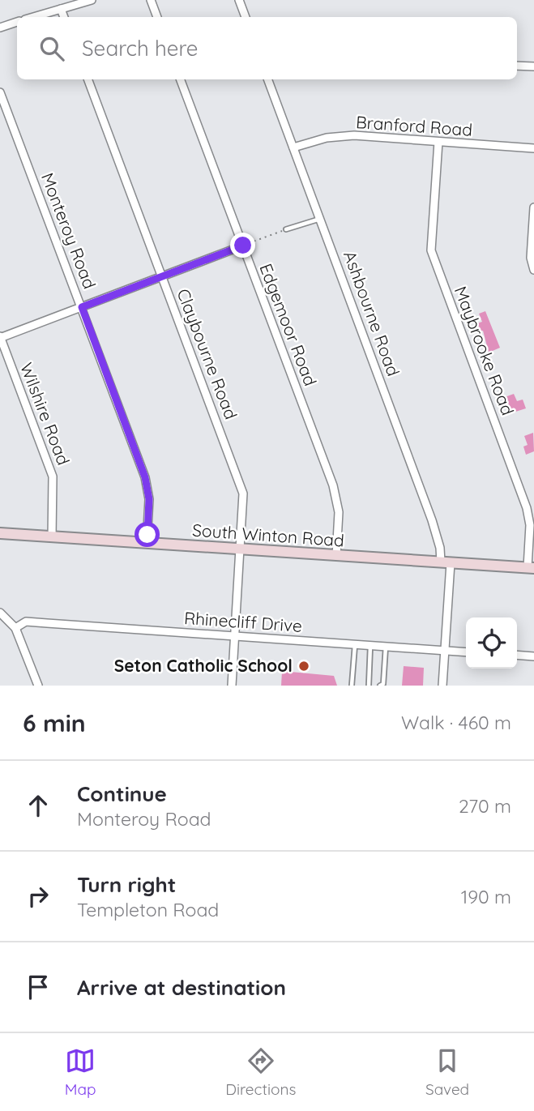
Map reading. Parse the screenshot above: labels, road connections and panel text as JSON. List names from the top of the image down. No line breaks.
{"streets":{"main road":["South Winton Road"],"street":["Branford Road","Monteroy Road","Ashbourne Road","Edgemoor Road","Maybrooke Road","Claybourne Road","Wilshire Road","Rhinecliff Drive"]},"crossings":[["Branford Road","Ashbourne Road"],["Branford Road","Maybrooke Road"],["Monteroy Road","South Winton Road"],["Ashbourne Road","South Winton Road"],["Ashbourne Road","Rhinecliff Drive"],["Edgemoor Road","South Winton Road"],["Maybrooke Road","South Winton Road"],["Claybourne Road","South Winton Road"],["Claybourne Road","Rhinecliff Drive"],["Wilshire Road","South Winton Road"]],"places":["Seton Catholic School"],"page":{"search":"Search here","heading":["6 min","Walk · 460 m"],"list":[["Continue","Monteroy Road","270 m"],["Turn right","Templeton Road","190 m"],"Arrive at destination"],"nav":["Map","Directions","Saved"]}}
